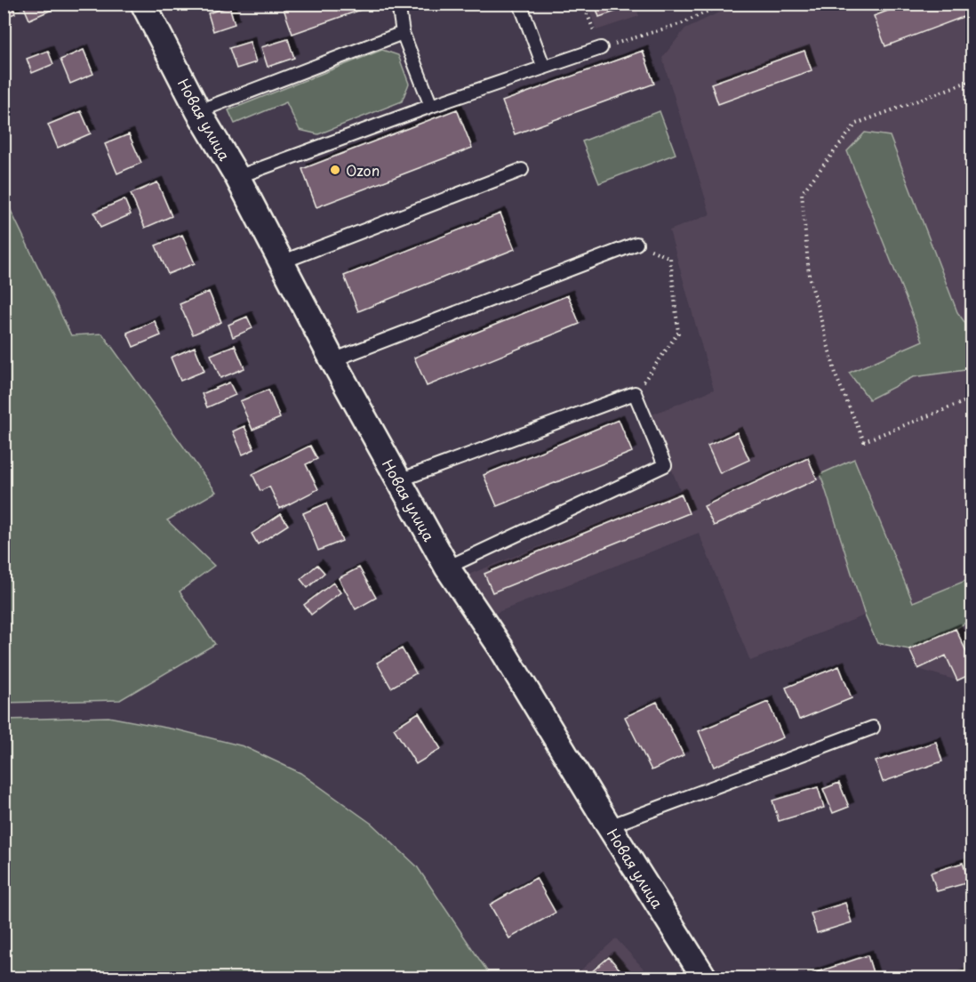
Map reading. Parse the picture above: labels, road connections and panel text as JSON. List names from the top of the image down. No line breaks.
{"streets":{"street":["Новая улица"]},"places":["Ozon"]}
